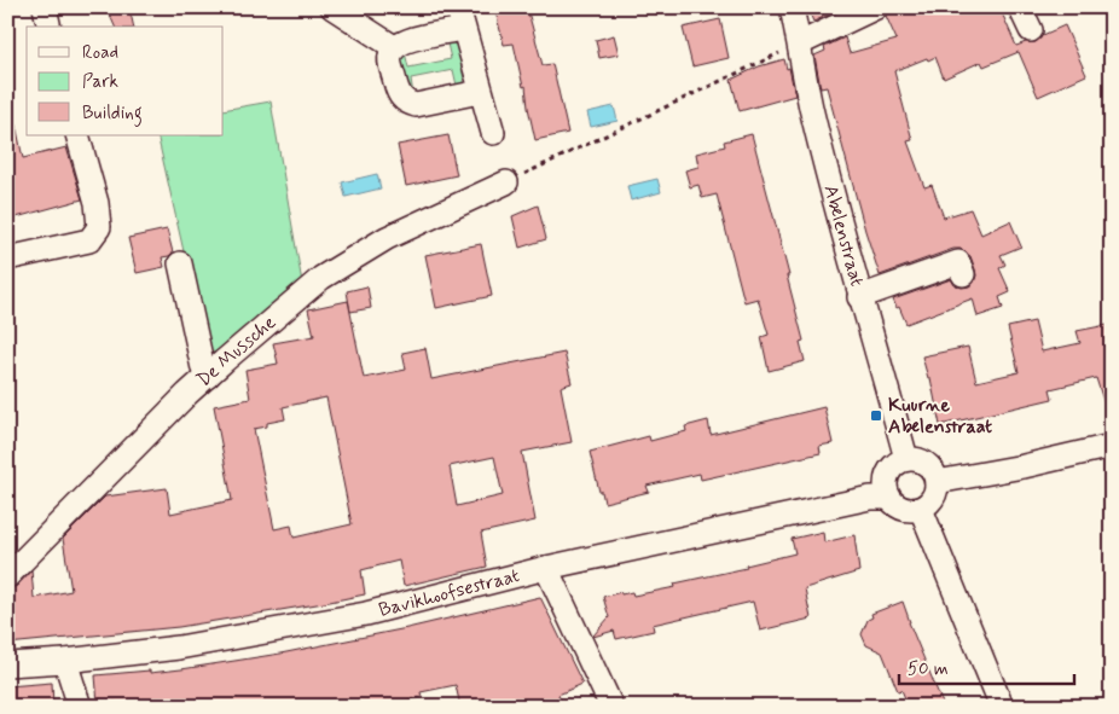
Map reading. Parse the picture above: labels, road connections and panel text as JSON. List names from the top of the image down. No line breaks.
{"streets":{"street":["Abelenstraat","De Mussche","Bavikhoofsestraat"]},"crossings":[["Abelenstraat","Bavikhoofsestraat"]],"places":{"transit":["Kuurne Abelenstraat"]},"legend":["Road","Park","Building"],"scale_bar":"50 m"}
